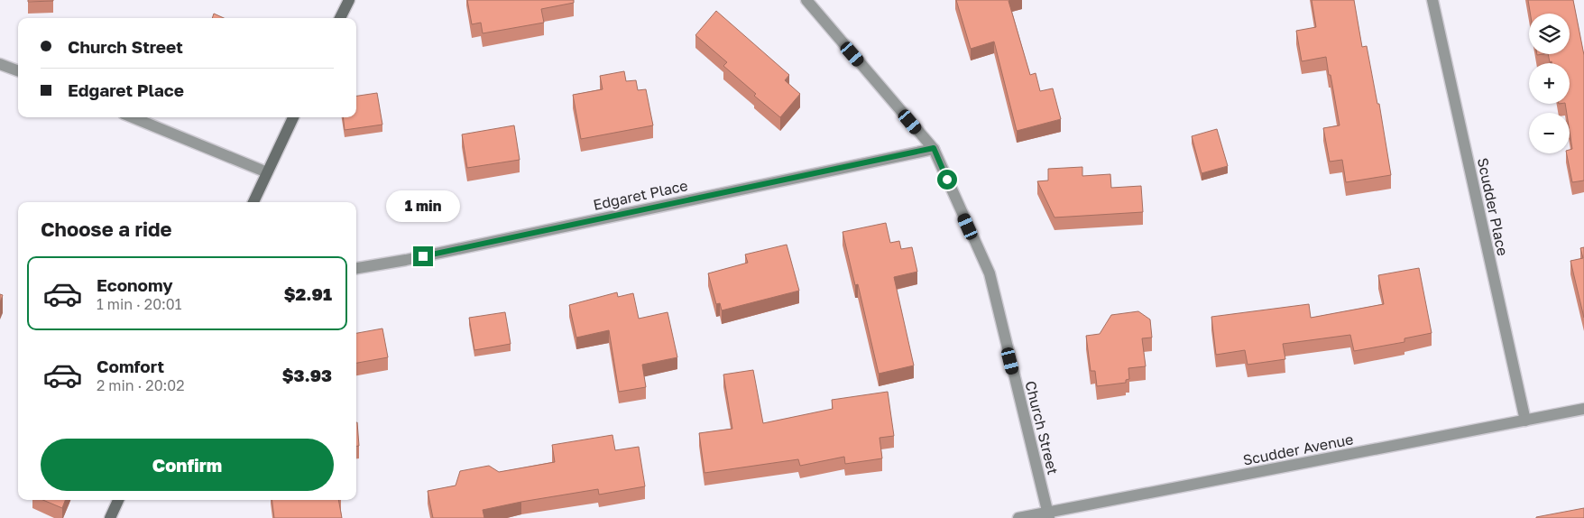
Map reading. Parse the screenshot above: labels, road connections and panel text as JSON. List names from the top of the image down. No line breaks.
{"streets":{"street":["Edgaret Place","Scudder Place","Church Street","Scudder Avenue"]},"crossings":[["Edgaret Place","Church Street"],["Scudder Place","Scudder Avenue"],["Church Street","Scudder Avenue"]],"page":{"map_buttons":["+","−"],"banner":["Church Street","Edgaret Place"],"bubble":"1 min","heading":"Choose a ride","list":[{"name":"Economy","note":"1 min · 20:01","value":"$2.91"},{"name":"Comfort","note":"2 min · 20:02","value":"$3.93"}],"buttons":"Confirm"}}
